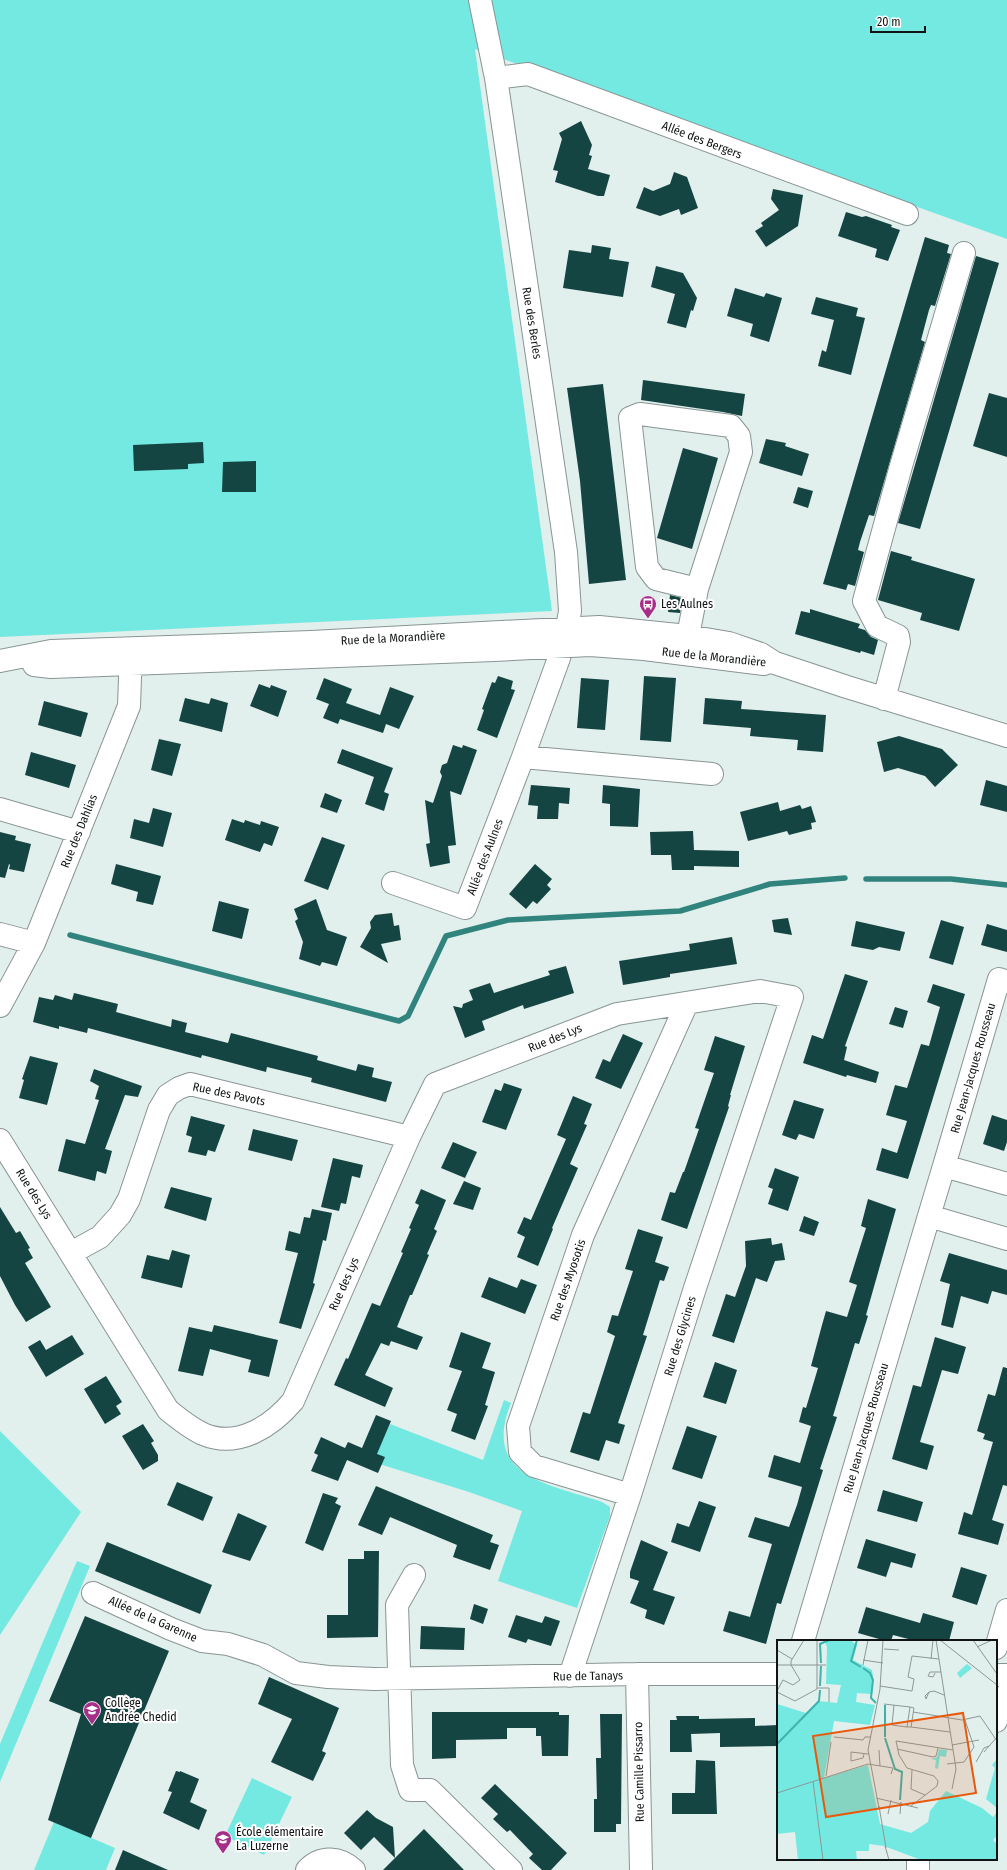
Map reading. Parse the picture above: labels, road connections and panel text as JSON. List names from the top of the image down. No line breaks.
{"streets":{"street":["Allée des Bergers","Rue des Berles","Rue de la Morandière","Rue des Dahlias","Allée des Aulnes","Rue des Lys","Rue Jean-Jacques Rousseau","Rue des Pavots","Rue des Myosotis","Rue des Glycines","Allée de la Garenne","Rue de Tanays","Rue Camille Pissarro"]},"crossings":[["Allée des Bergers","Rue des Berles"],["Rue des Berles","Rue de la Morandière"],["Rue des Berles","Allée des Aulnes"],["Rue de la Morandière","Rue des Dahlias"],["Rue de la Morandière","Allée des Aulnes"],["Rue des Lys","Rue des Pavots"],["Rue des Lys","Rue des Myosotis"],["Rue des Lys","Rue des Glycines"],["Rue des Myosotis","Rue des Glycines"],["Rue des Glycines","Rue de Tanays"],["Allée de la Garenne","Rue de Tanays"],["Rue de Tanays","Rue Camille Pissarro"]],"places":{"bus stop":["Les Aulnes"],"school or university":["Collège Andrée Chedid","École élémentaire La Luzerne"]},"scale_bar":"20 m"}
